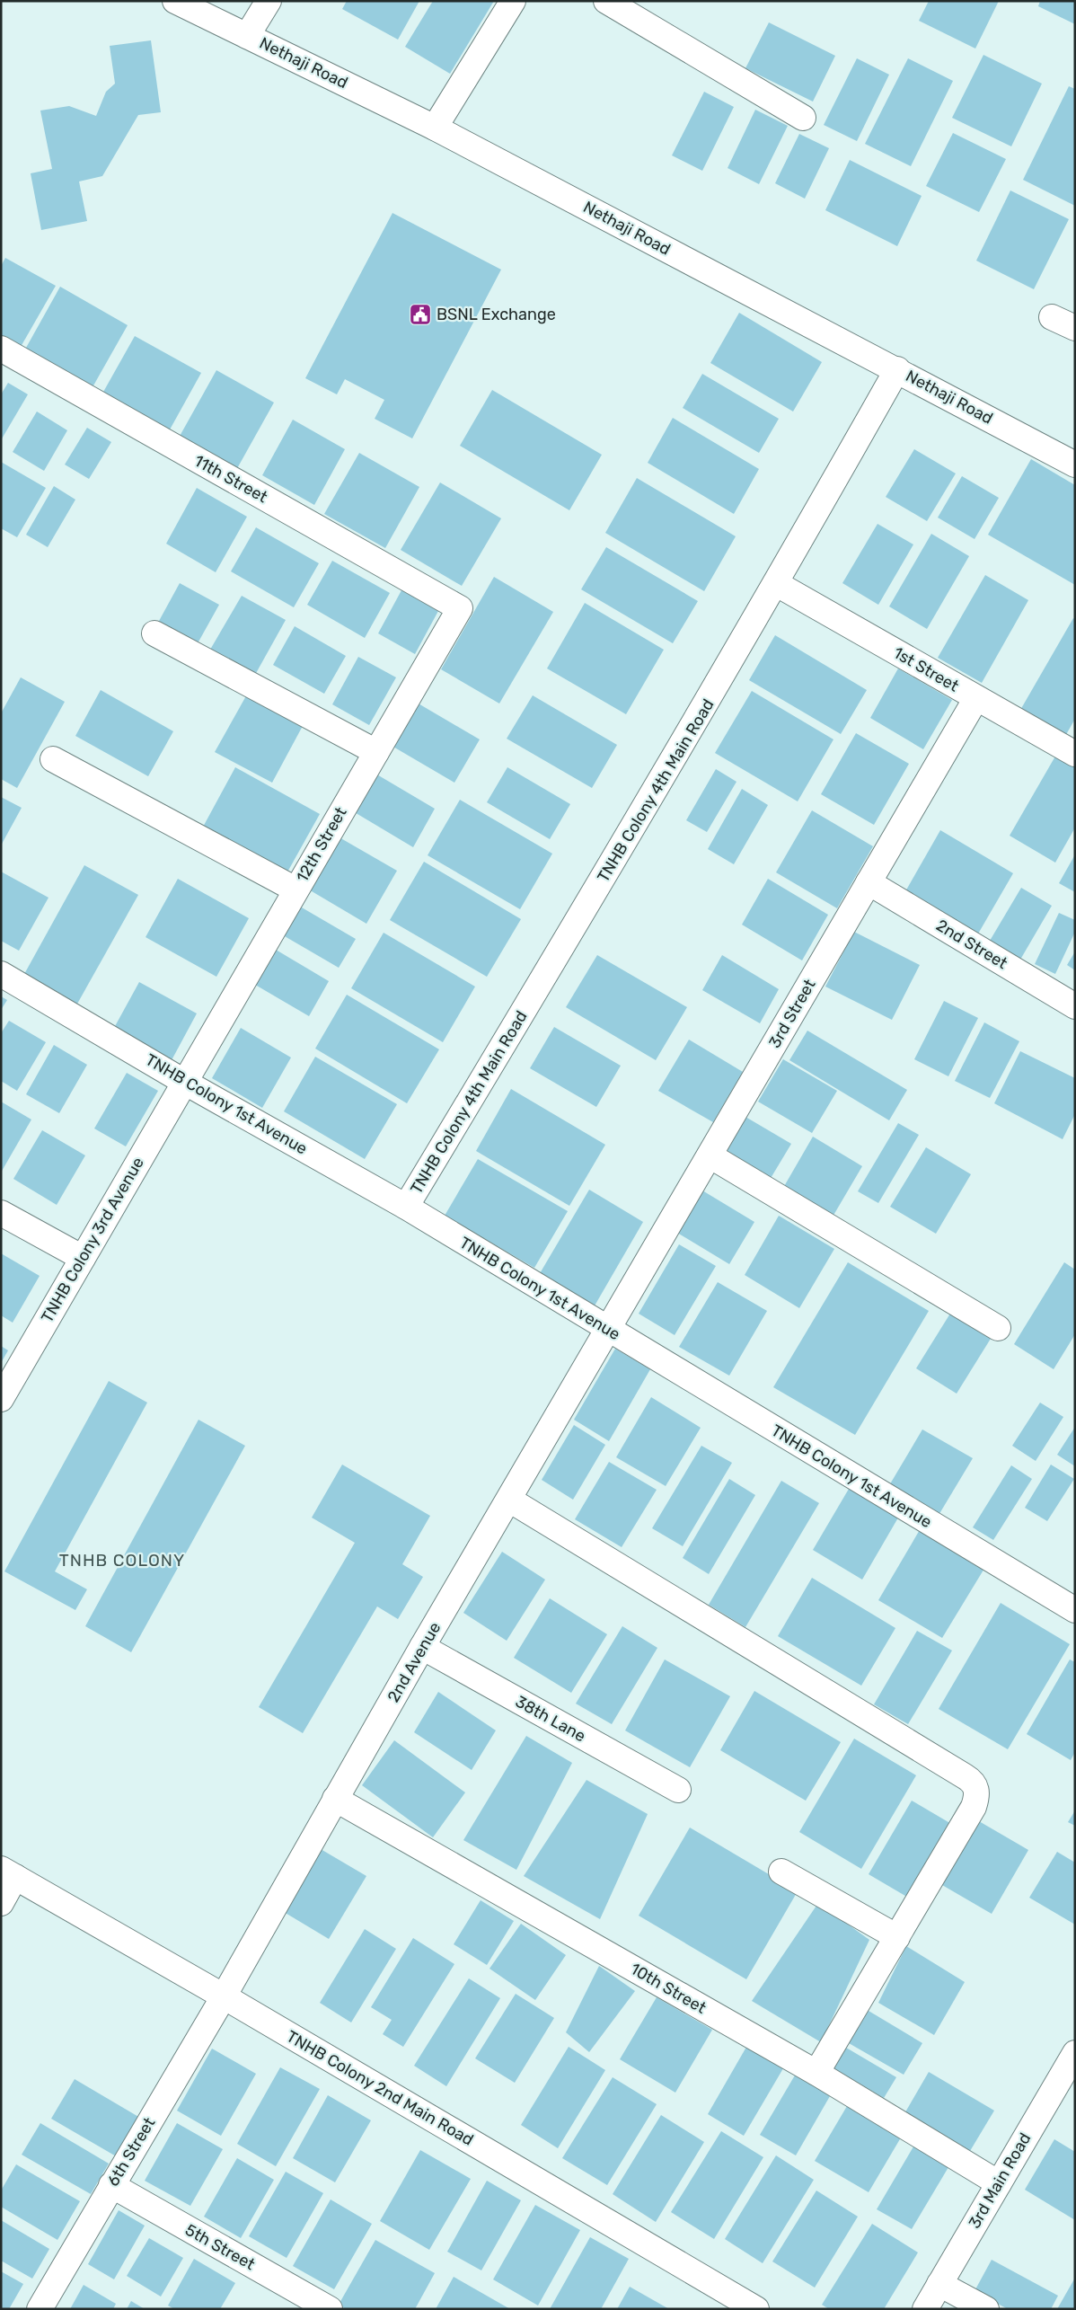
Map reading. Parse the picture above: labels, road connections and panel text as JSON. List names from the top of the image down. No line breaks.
{"streets":{"street":["Nethaji Road","11th Street","1st Street","TNHB Colony 4th Main Road","12th Street","2nd Street","3rd Street","TNHB Colony 1st Avenue","TNHB Colony 3rd Avenue","2nd Avenue","38th Lane","10th Street","TNHB Colony 2nd Main Road","6th Street","3rd Main Road","5th Street"]},"crossings":[["Nethaji Road","TNHB Colony 4th Main Road"],["11th Street","12th Street"],["1st Street","TNHB Colony 4th Main Road"],["1st Street","3rd Street"],["TNHB Colony 4th Main Road","TNHB Colony 1st Avenue"],["12th Street","TNHB Colony 1st Avenue"],["12th Street","TNHB Colony 3rd Avenue"],["2nd Street","3rd Street"],["3rd Street","TNHB Colony 1st Avenue"],["3rd Street","2nd Avenue"],["TNHB Colony 1st Avenue","TNHB Colony 3rd Avenue"],["TNHB Colony 1st Avenue","2nd Avenue"],["2nd Avenue","38th Lane"],["2nd Avenue","10th Street"],["2nd Avenue","TNHB Colony 2nd Main Road"],["2nd Avenue","6th Street"],["10th Street","3rd Main Road"],["TNHB Colony 2nd Main Road","6th Street"],["6th Street","5th Street"]],"districts":["TNHB COLONY"],"places":{"public building":["BSNL Exchange"]}}
